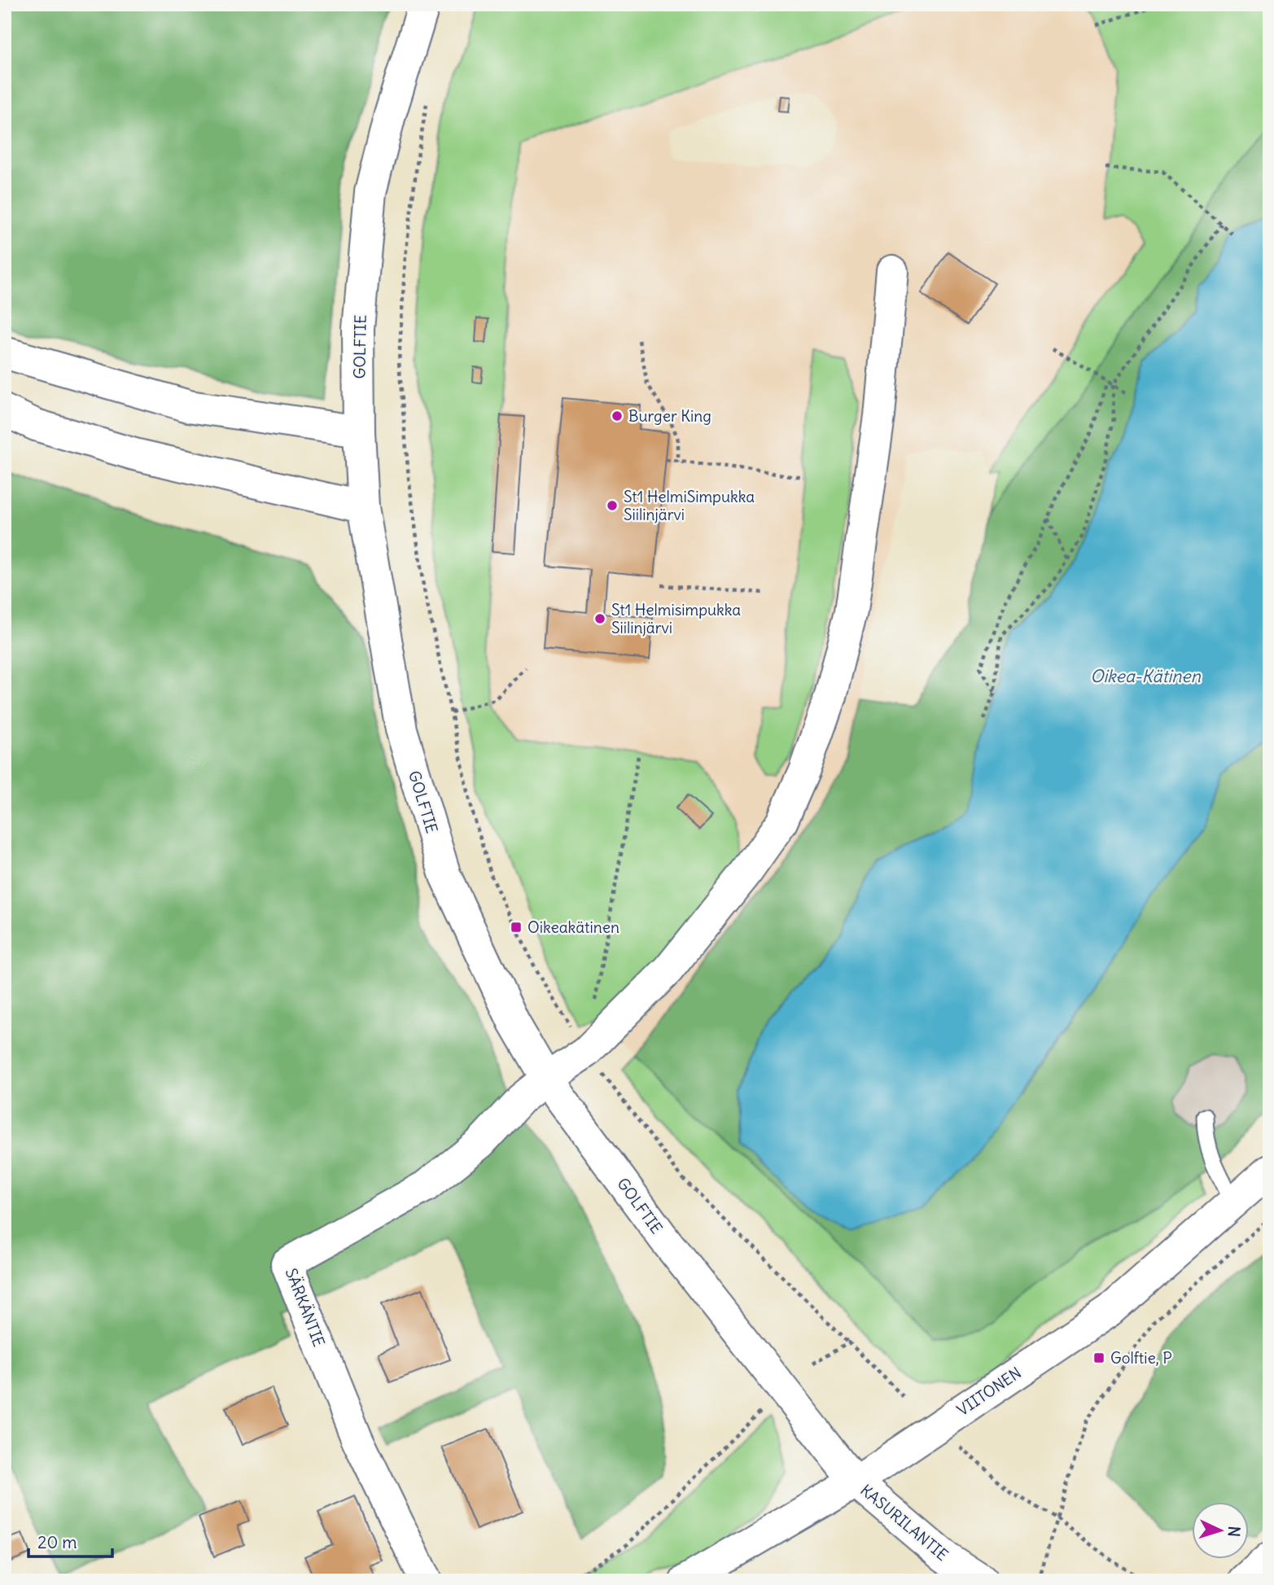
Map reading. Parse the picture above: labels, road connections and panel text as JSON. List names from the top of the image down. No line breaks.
{"streets":{"main road":["GOLFTIE","SÄRKÄNTIE","VIITONEN","KASURILANTIE"]},"crossings":[["GOLFTIE","SÄRKÄNTIE"],["GOLFTIE","VIITONEN"],["GOLFTIE","KASURILANTIE"],["VIITONEN","KASURILANTIE"]],"water":["Oikea-Kätinen"],"places":{"other":["Burger King","St1 HelmiSimpukka Siilinjärvi","St1 Helmisimpukka Siilinjärvi"],"transit":["Oikeakätinen","Golftie, P"]},"scale_bar":"20 m","north":"right"}
